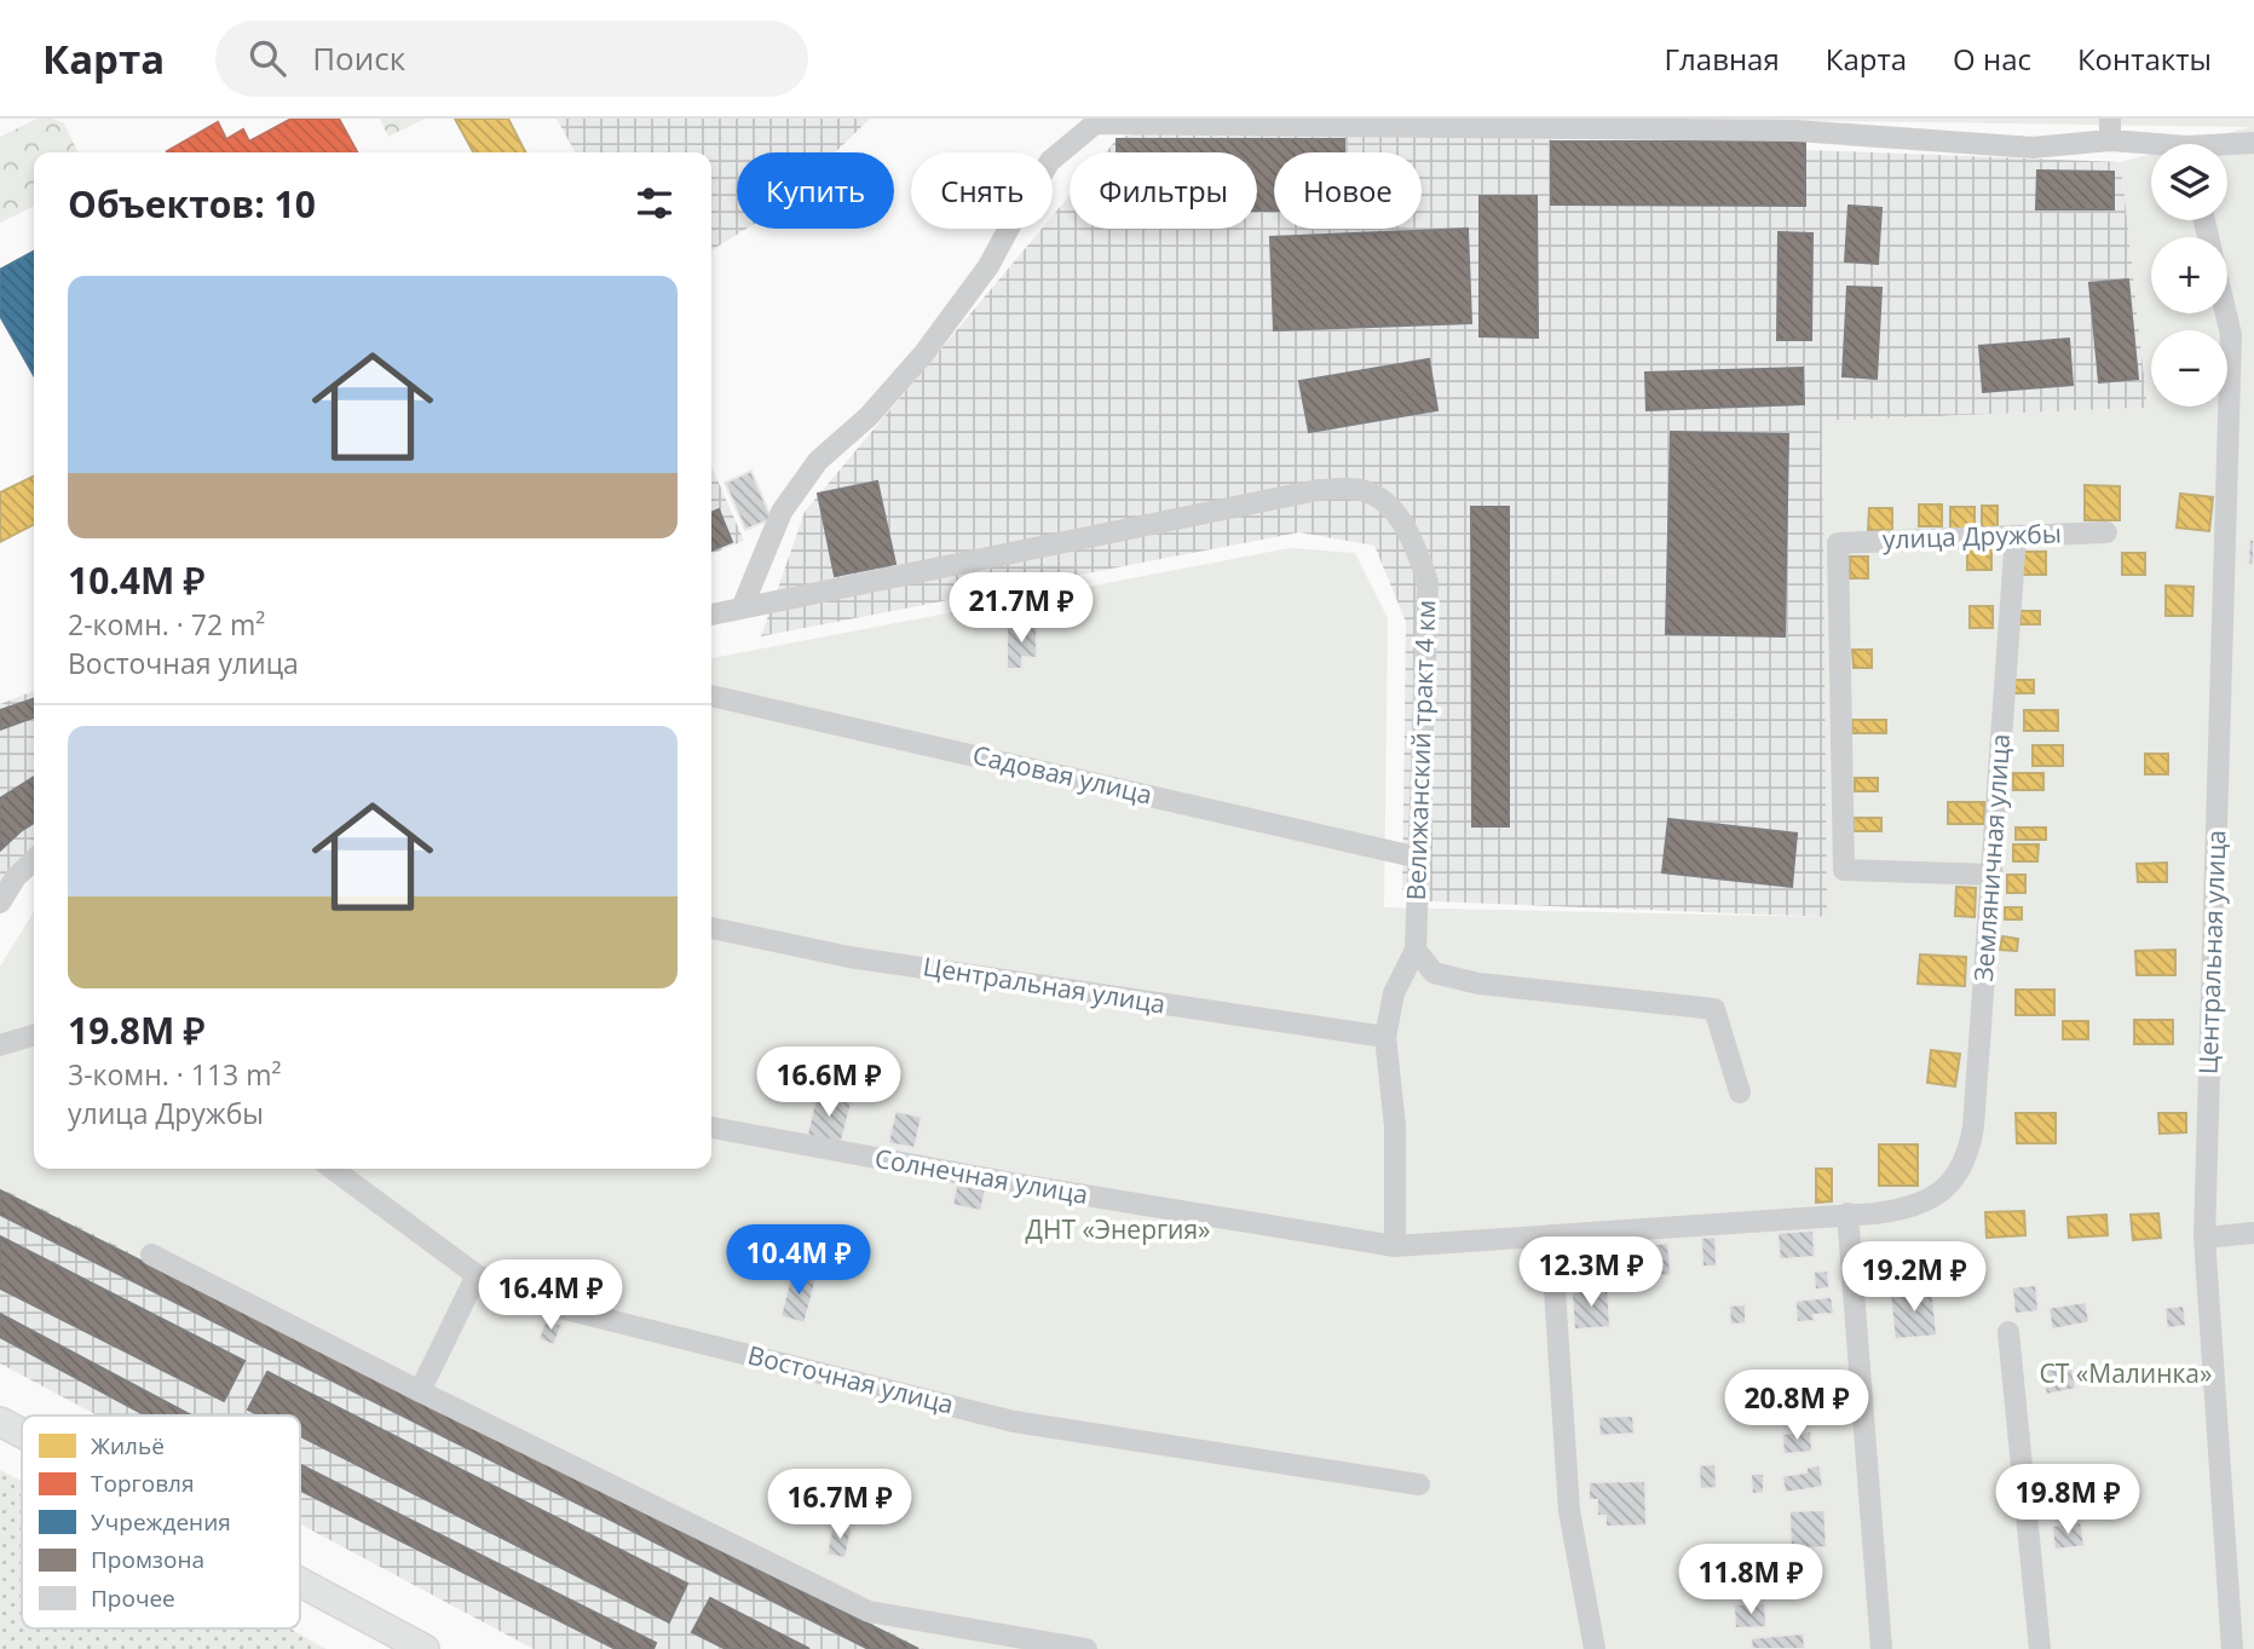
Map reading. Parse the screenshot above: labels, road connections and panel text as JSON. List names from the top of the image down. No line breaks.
{"streets":{"street":["улица Дружбы","Велижанский тракт 4 км","Садовая улица","Земляничная улица","Центральная улица","Солнечная улица","Восточная улица"]},"crossings":[["улица Дружбы","Земляничная улица"],["Велижанский тракт 4 км","Садовая улица"],["Земляничная улица","Солнечная улица"]],"parks":["ДНТ «Энергия»","CТ «Малинка»"],"legend":["Жильё","Торговля","Учреждения","Промзона","Прочее"],"page":{"header":"Карта","search":"Поиск","nav":["Главная","Карта","О нас","Контакты"],"map_buttons":["+","−"],"chip":["Купить","Снять","Фильтры","Новое"],"heading":"Объектов: 10","list":[{"name":"10.4M ₽","note":"2-комн. · 72 m² · Восточная улица"},{"name":"19.8M ₽","note":"3-комн. · 113 m² · улица Дружбы"}],"price":["21.7M ₽","16.6M ₽","10.4M ₽","12.3M ₽","19.2M ₽","16.4M ₽","20.8M ₽","19.8M ₽","16.7M ₽","11.8M ₽"]}}
